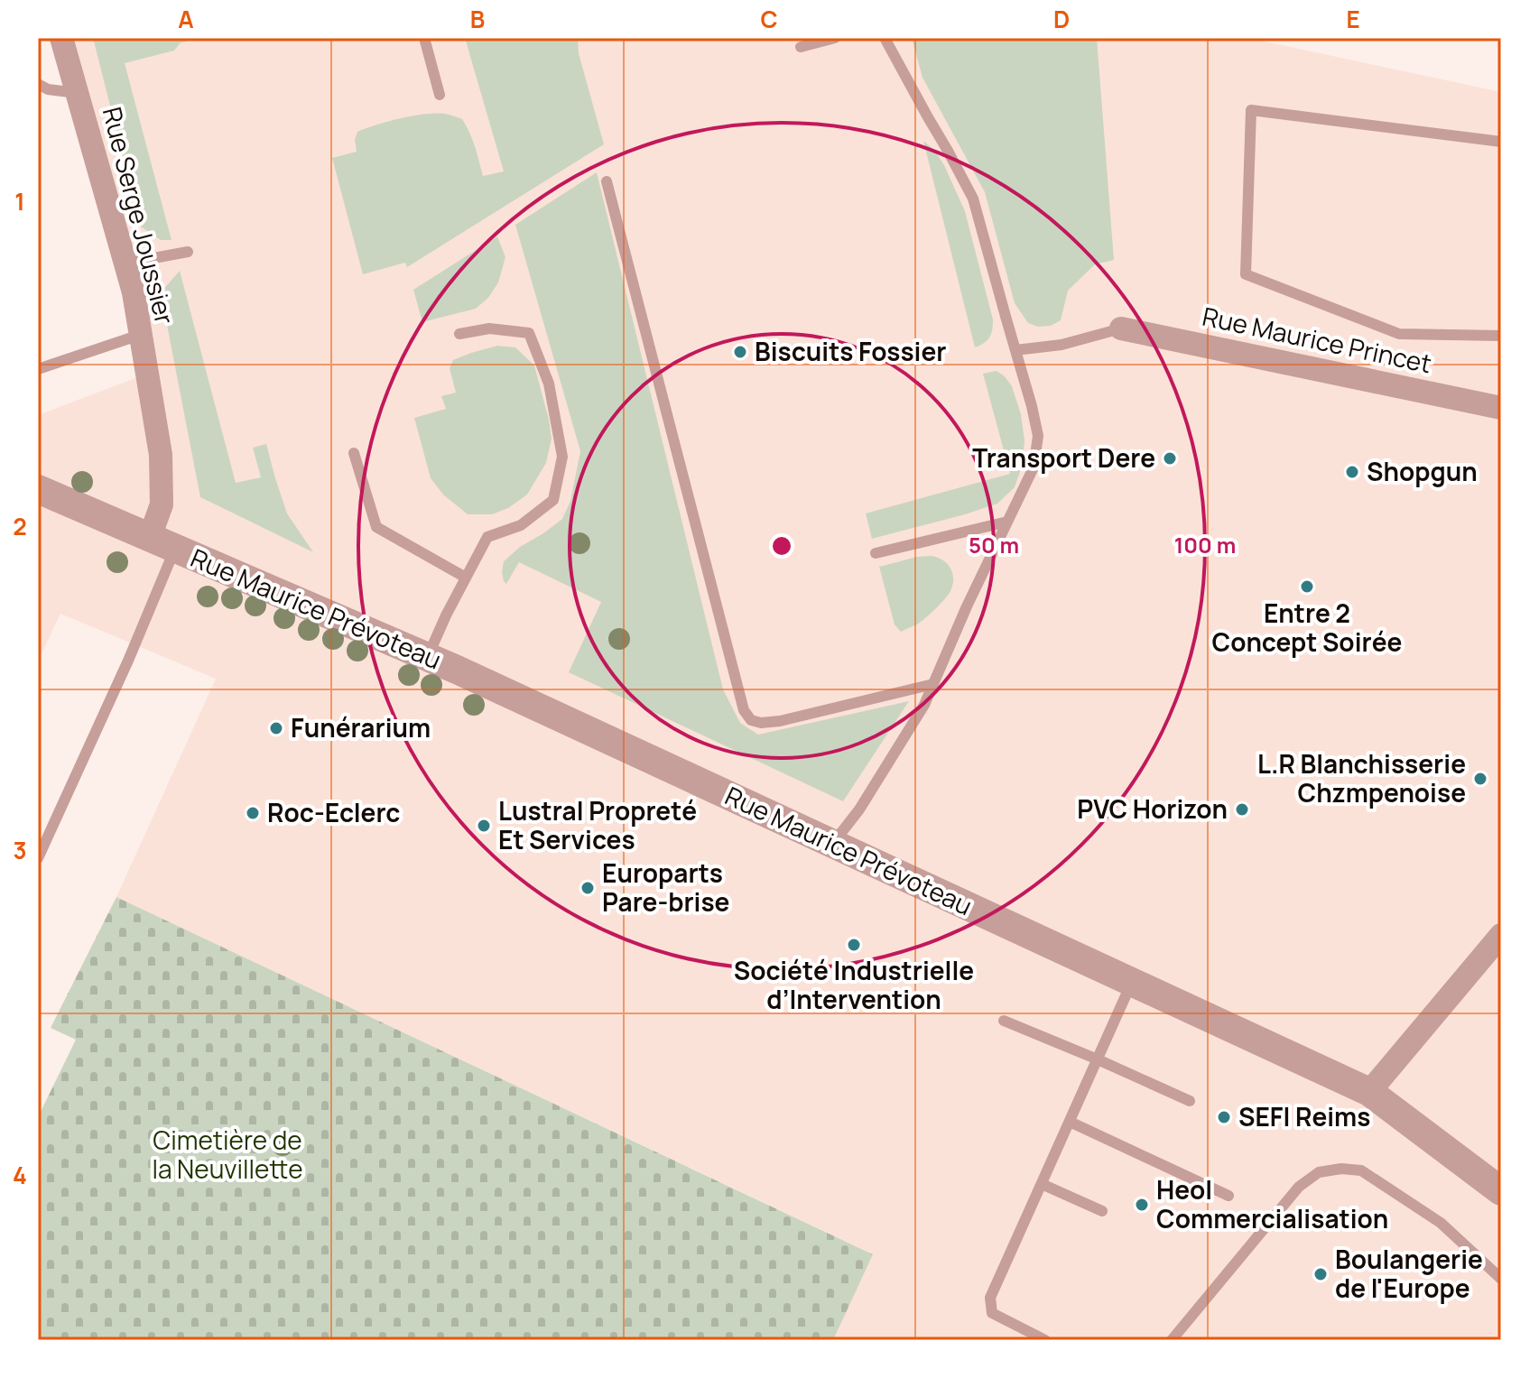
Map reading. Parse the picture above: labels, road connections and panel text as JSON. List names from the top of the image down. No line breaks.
{"streets":{"street":["Rue Serge Joussier","Rue Maurice Princet","Rue Maurice Prévoteau"]},"crossings":[["Rue Serge Joussier","Rue Maurice Prévoteau"]],"parks":["Cimetière de la Neuvillette"],"places":["Biscuits Fossier","Transport Dere","Shopgun","Entre 2 Concept Soirée","Funérarium","L.R Blanchisserie Chzmpenoise","PVC Horizon","Roc-Eclerc","Lustral Propreté Et Services","Europarts Pare-brise","Société Industrielle d’Intervention","SEFI Reims","Heol Commercialisation","Boulangerie de l'Europe"],"grid":{"columns":["A","B","C","D","E"],"rows":["1","2","3","4"]},"rings":["50 m","100 m"]}
